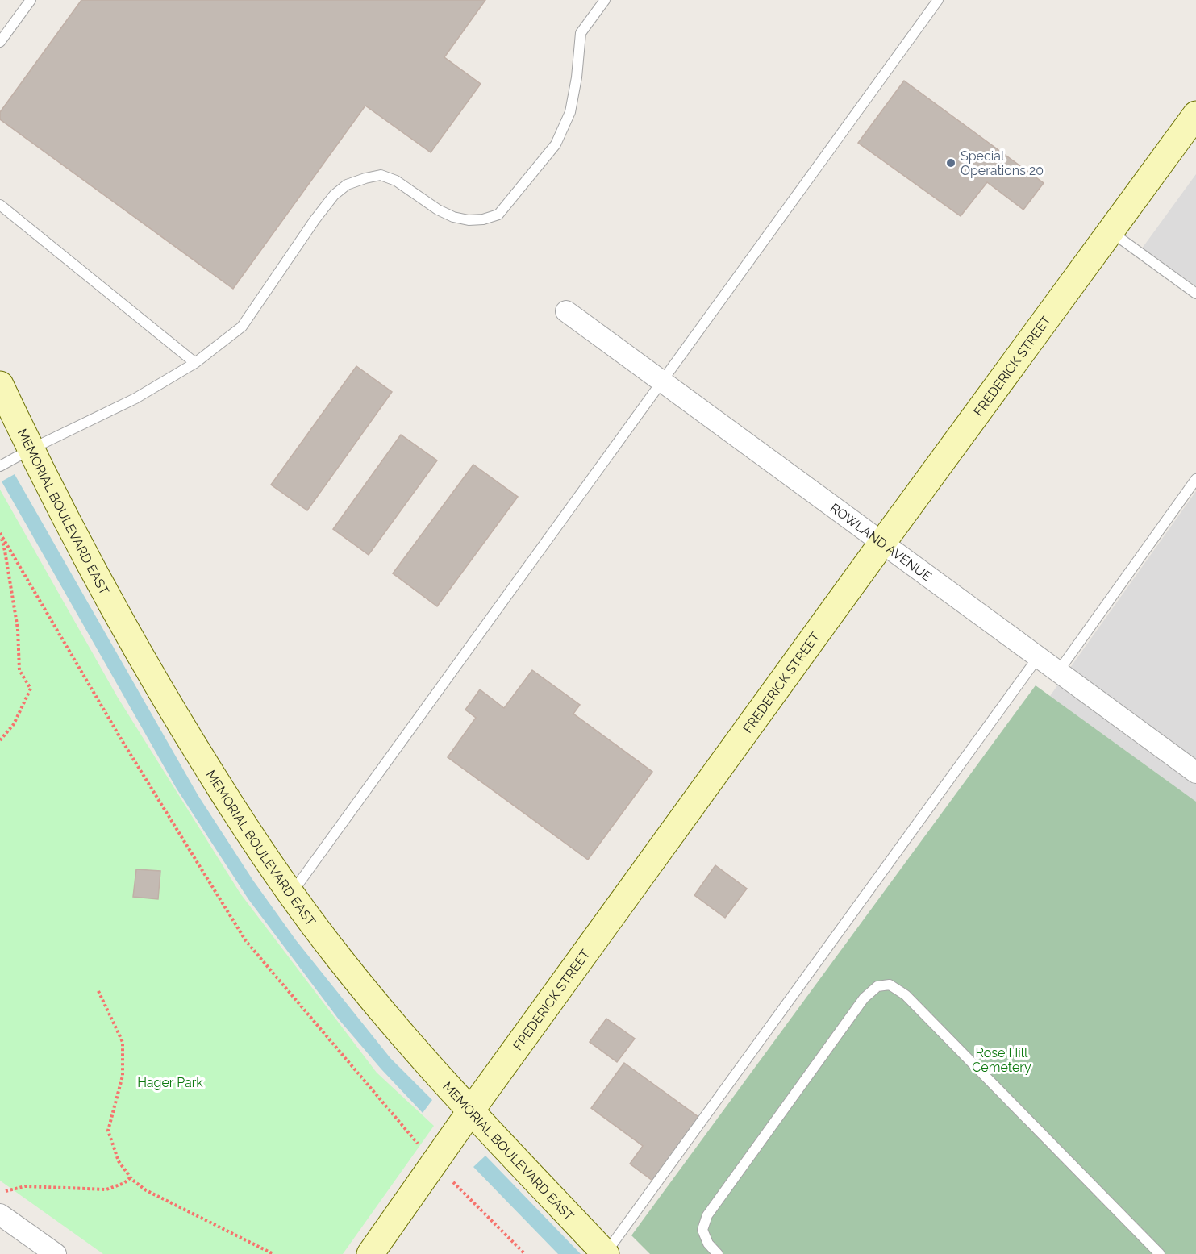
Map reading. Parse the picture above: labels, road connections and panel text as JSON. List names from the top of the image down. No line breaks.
{"streets":{"main road":["FREDERICK STREET","MEMORIAL BOULEVARD EAST"],"street":["ROWLAND AVENUE"]},"crossings":[["FREDERICK STREET","MEMORIAL BOULEVARD EAST"],["FREDERICK STREET","ROWLAND AVENUE"]],"parks":["Rose Hill Cemetery","Hager Park"],"places":["Special Operations 20"]}
